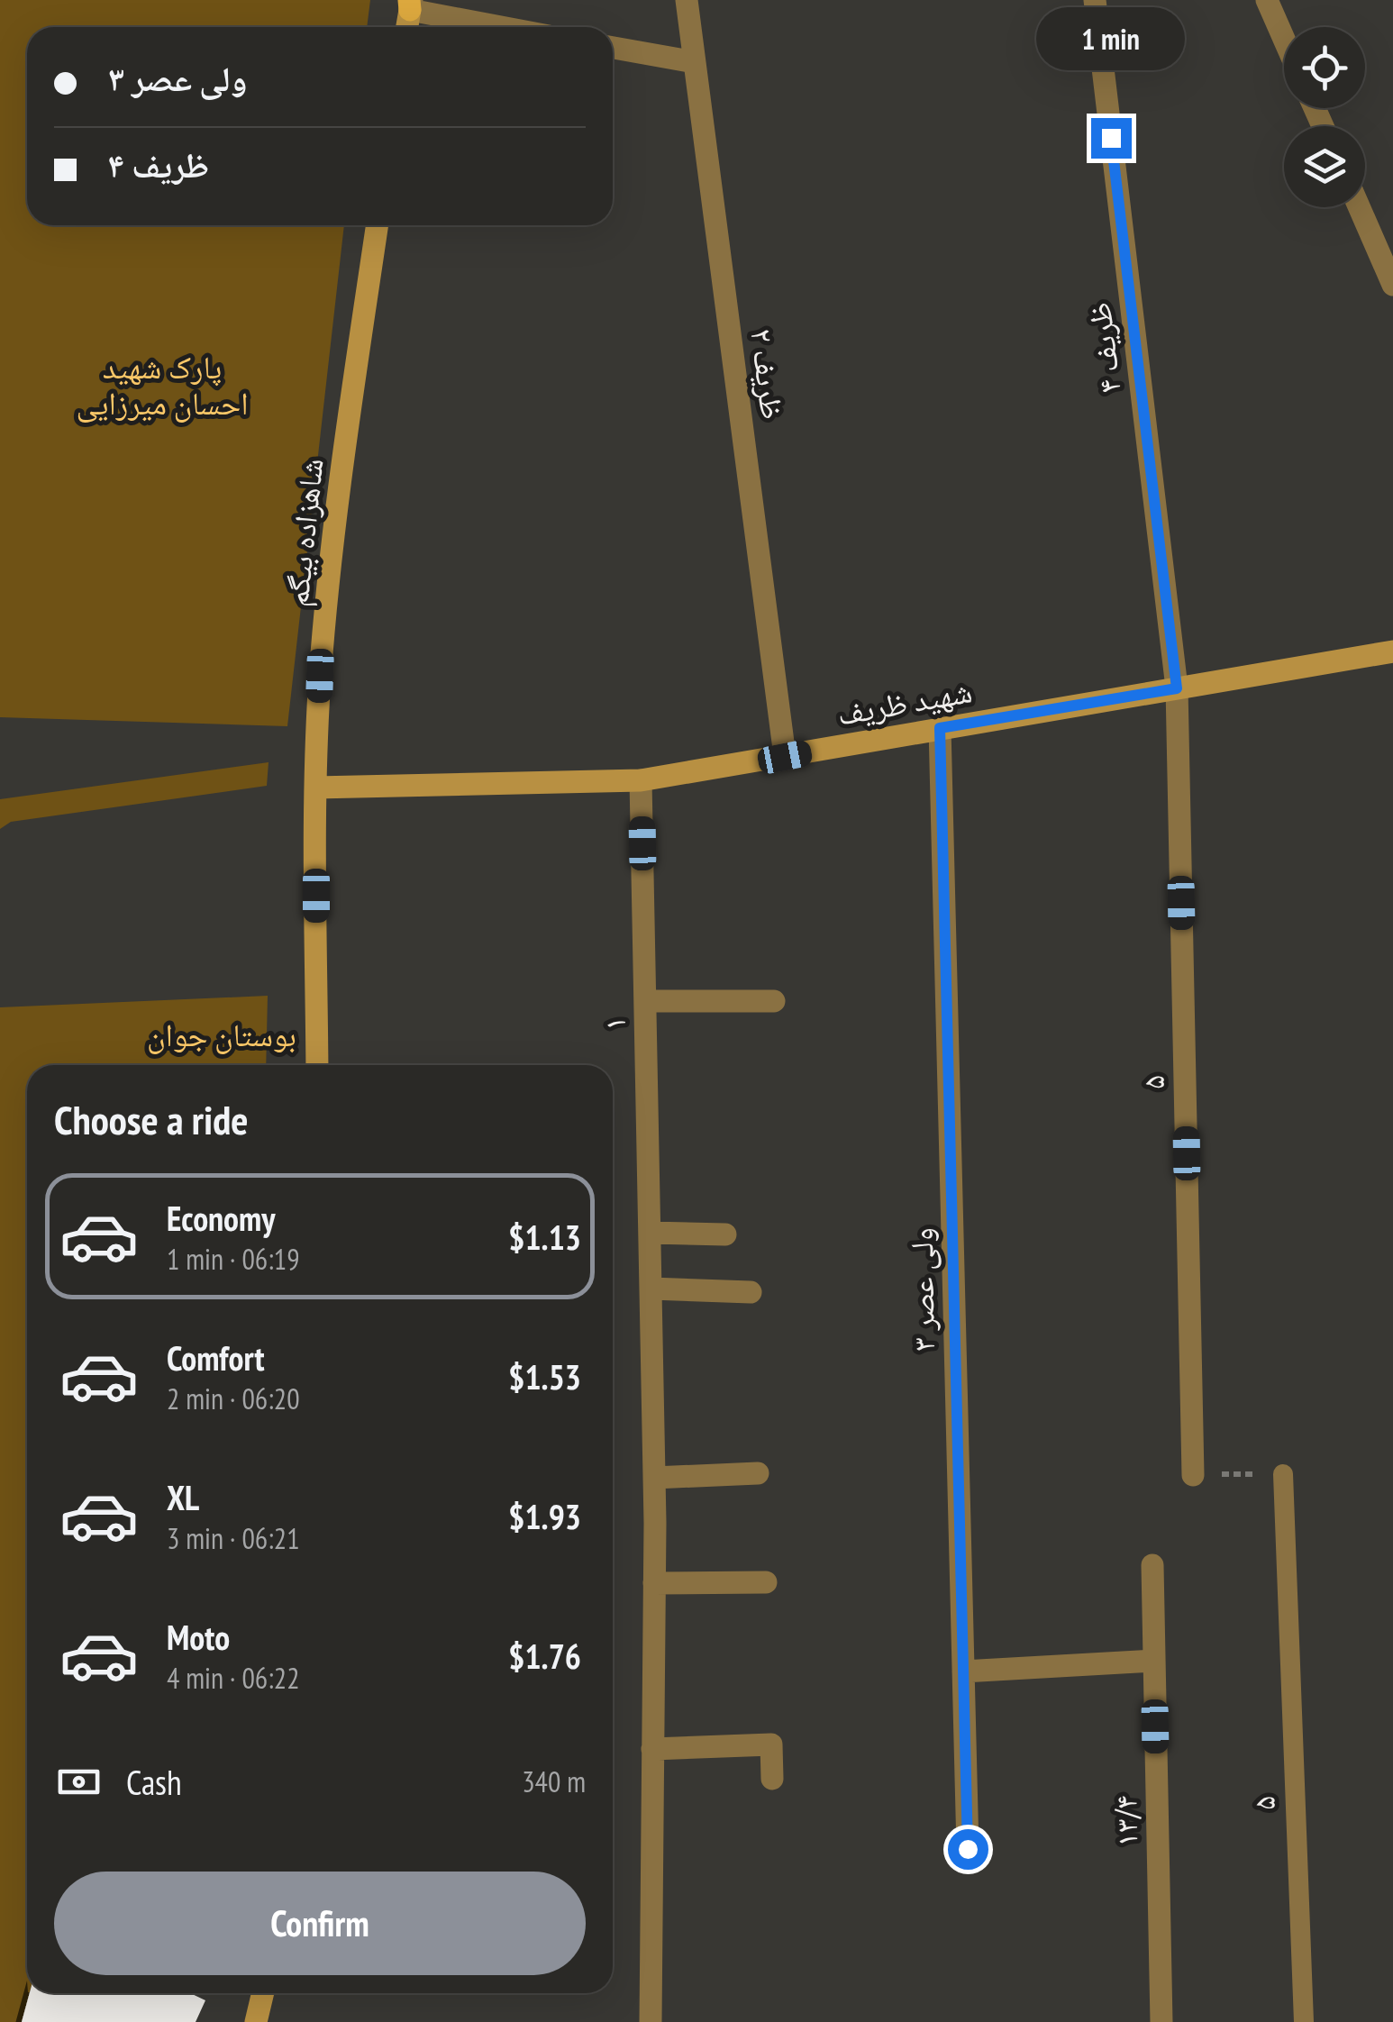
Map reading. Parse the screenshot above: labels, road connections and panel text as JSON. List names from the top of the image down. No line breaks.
{"streets":{"street":["ظریف ۴","ظریف ۲","شاهزاده بیگم","شهید ظریف","۱","۵","ولی عصر ۳","۱۳/۴"]},"crossings":[["ظریف ۴","شهید ظریف"],["ظریف ۴","۵"],["ظریف ۲","شهید ظریف"],["شاهزاده بیگم","شهید ظریف"],["شهید ظریف","۱"],["شهید ظریف","۵"],["شهید ظریف","ولی عصر ۳"]],"parks":["پارک شهید احسان میرزایی","بوستان جوان"],"page":{"bubble":"1 min","banner":["ولی عصر ۳","ظریف ۴"],"heading":"Choose a ride","list":[{"name":"Economy","note":"1 min · 06:19","value":"$1.13"},{"name":"Comfort","note":"2 min · 06:20","value":"$1.53"},{"name":"XL","note":"3 min · 06:21","value":"$1.93"},{"name":"Moto","note":"4 min · 06:22","value":"$1.76"}],"pay":["Cash","340 m"],"buttons":"Confirm"}}
